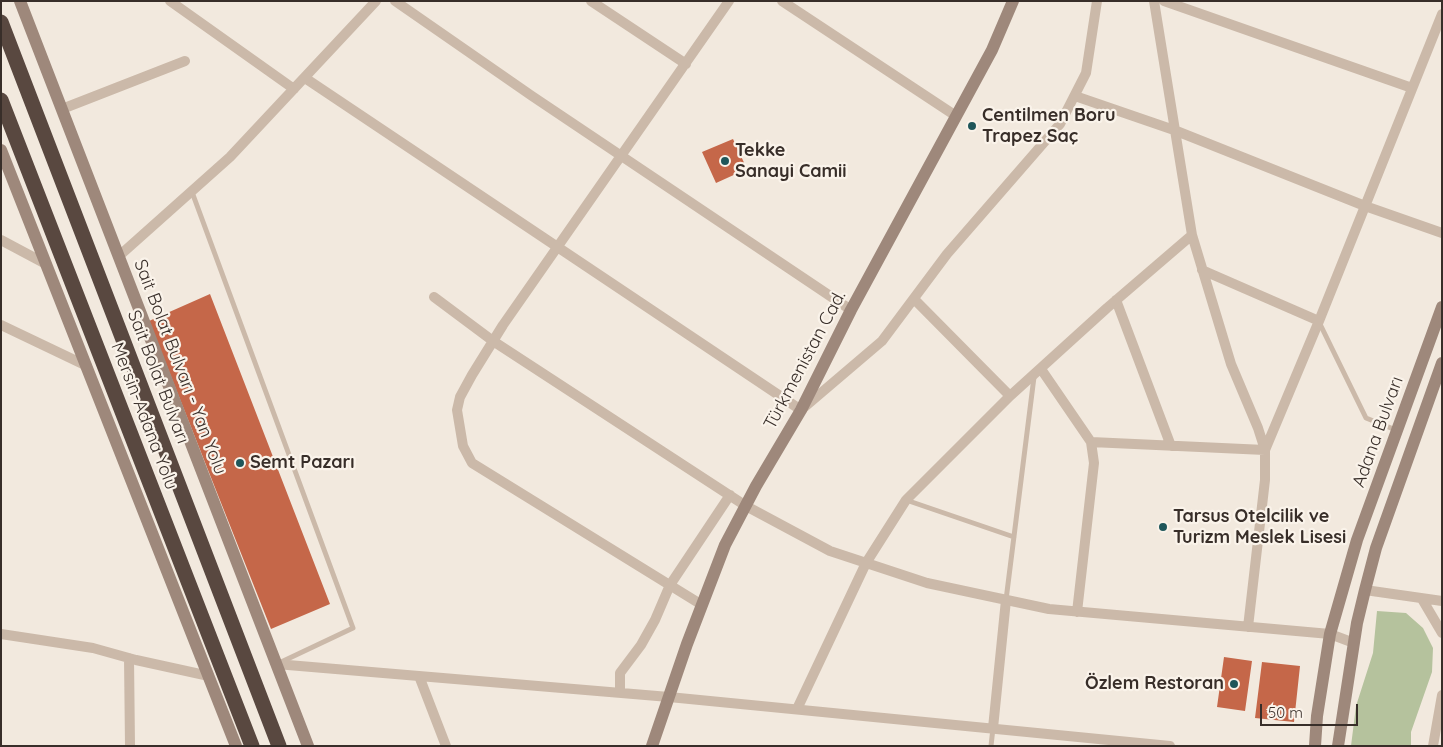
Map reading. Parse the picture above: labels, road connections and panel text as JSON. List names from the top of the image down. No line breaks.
{"streets":{"highway":["Sait Bolat Bulvarı","Mersin-Adana Yolu"],"street":["Türkmenistan Cad.","Sait Bolat Bulvarı - Yan Yolu","Adana Bulvarı"]},"places":["Centilmen Boru Trapez Saç","Tekke Sanayi Camii","Semt Pazarı","Tarsus Otelcilik ve Turizm Meslek Lisesi","Özlem Restoran"],"scale_bar":"50 m"}
